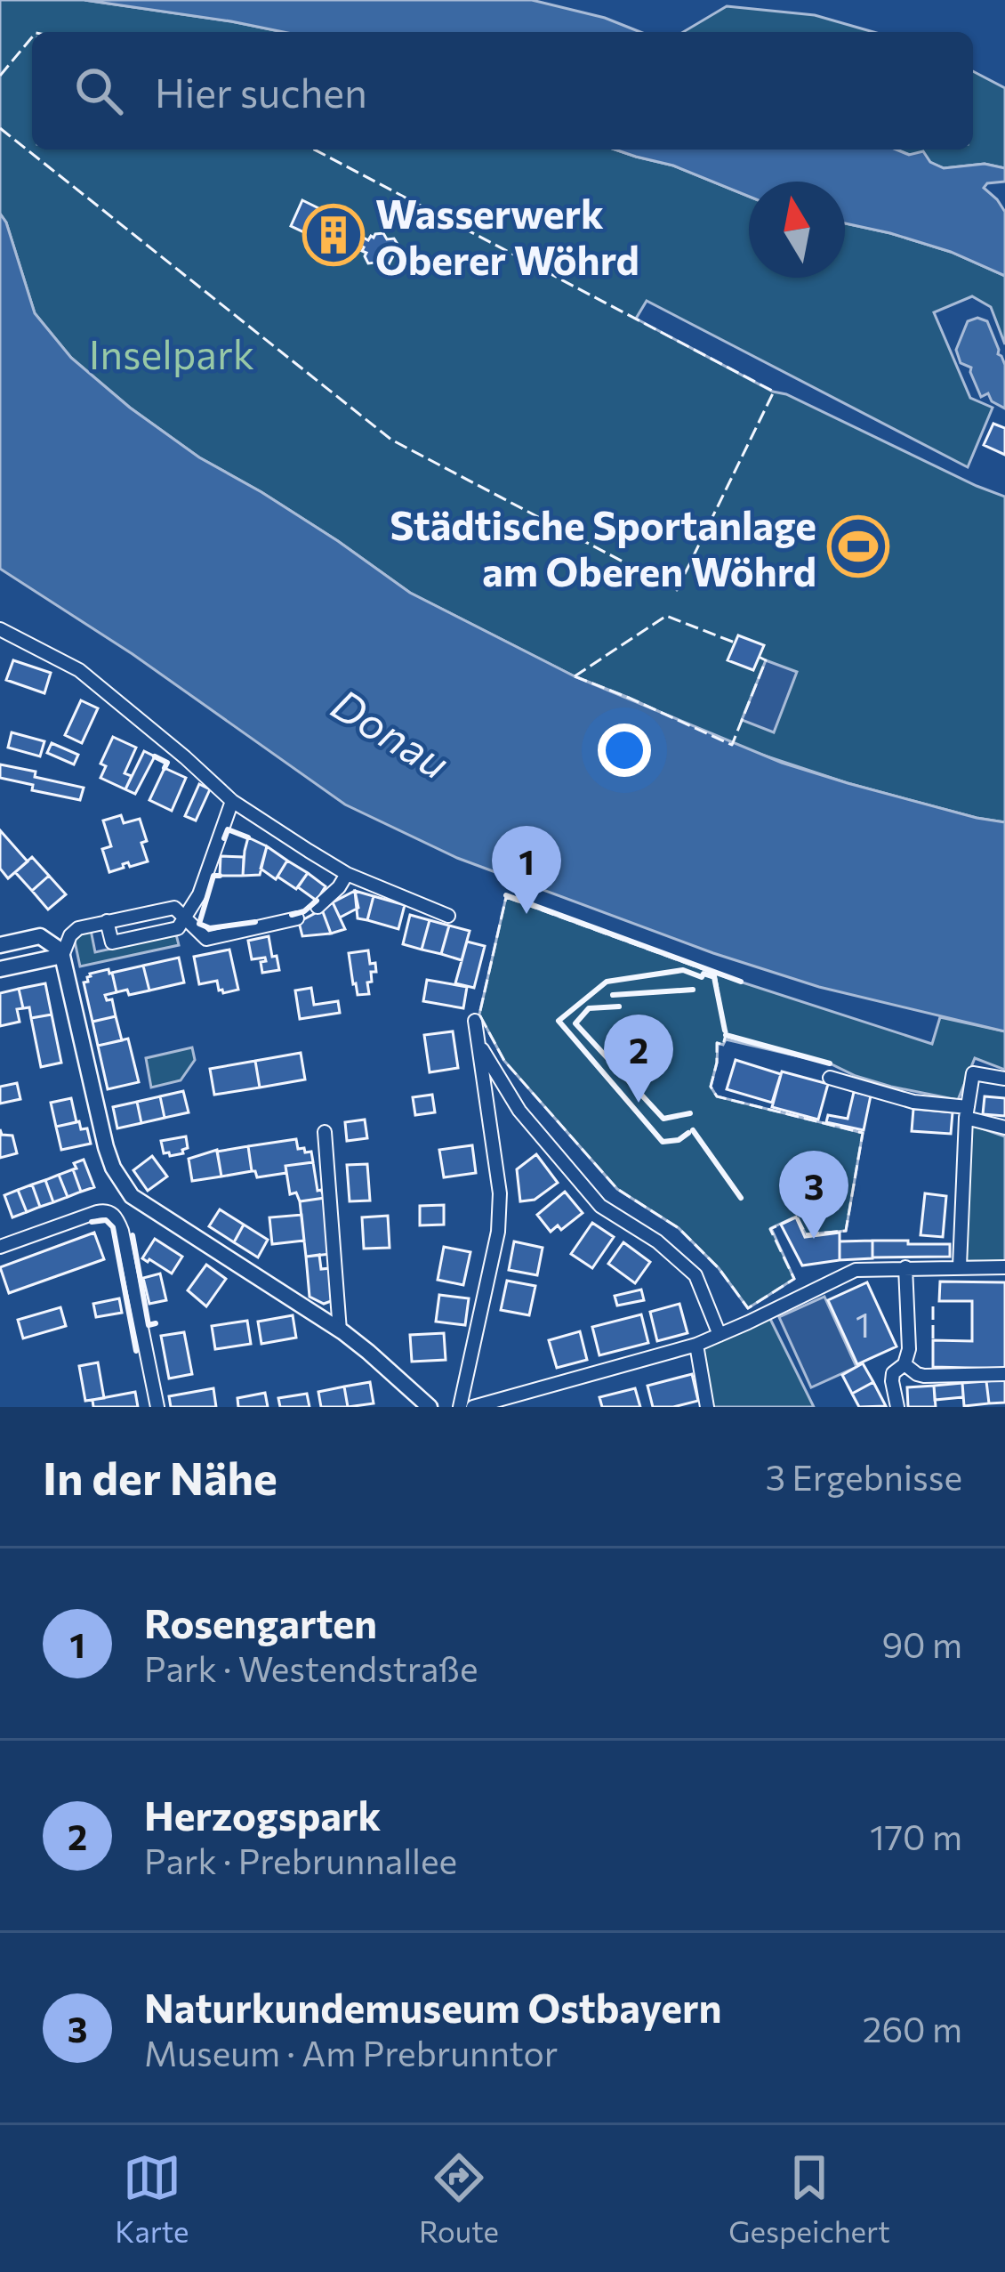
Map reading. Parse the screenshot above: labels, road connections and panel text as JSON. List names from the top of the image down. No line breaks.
{"water":["Donau"],"parks":["Inselpark"],"places":{"building":["Wasserwerk Oberer Wöhrd"],"sports":["Städtische Sportanlage am Oberen Wöhrd"]},"house_numbers":["1"],"north":"top","page":{"search":"Hier suchen","pins":["1","2","3"],"heading":["In der Nähe","3 Ergebnisse"],"list":[{"mark":"1","name":"Rosengarten","note":"Park · Westendstraße","value":"90 m"},{"mark":"2","name":"Herzogspark","note":"Park · Prebrunnallee","value":"170 m"},{"mark":"3","name":"Naturkundemuseum Ostbayern","note":"Museum · Am Prebrunntor","value":"260 m"}],"nav":["Karte","Route","Gespeichert"]}}
